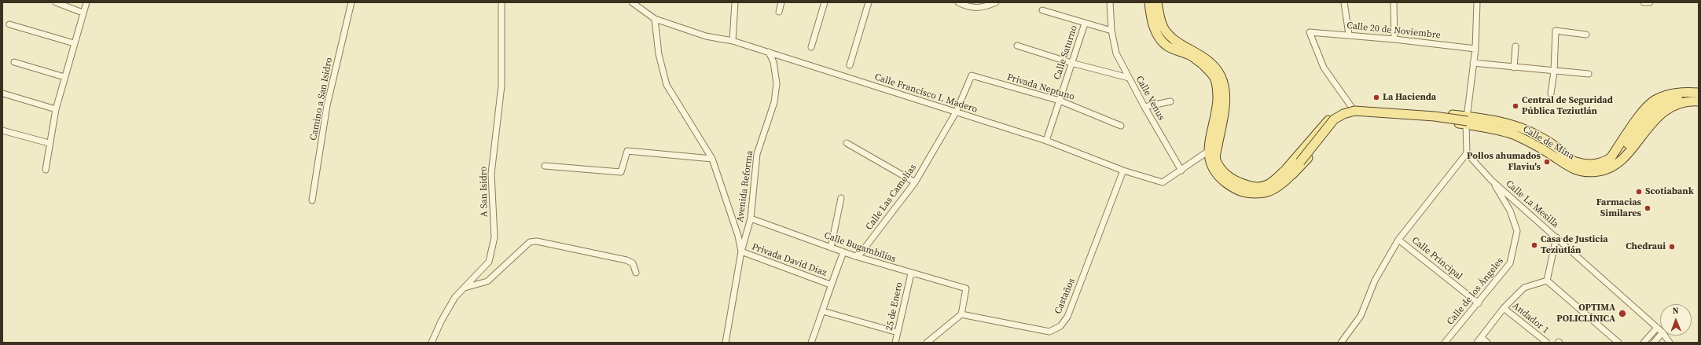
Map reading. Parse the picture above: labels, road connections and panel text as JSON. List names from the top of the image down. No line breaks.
{"streets":{"main road":["Calle de Mina"],"street":["Calle 20 de Noviembre","Calle Saturno","Privada Neptuno","Calle Francisco I. Madero","Calle Venus","Camino a San Isidro","Avenida Reforma","A San Isidro","Calle Las Camelias","Calle La Mesilla","Calle Bugambilias","Calle Principal","Privada David Díaz","Calle de los Ángeles","Castaños","25 de Enero","Andador 1"]},"crossings":[["Calle Saturno","Privada Neptuno"],["Calle Saturno","Calle Francisco I. Madero"],["Privada Neptuno","Calle Las Camelias"],["Calle Francisco I. Madero","Calle Venus"],["Calle Francisco I. Madero","Avenida Reforma"],["Calle Francisco I. Madero","Calle Las Camelias"],["Calle Francisco I. Madero","Castaños"],["Avenida Reforma","Calle Bugambilias"],["Avenida Reforma","Privada David Díaz"],["Calle Las Camelias","Calle Bugambilias"],["Calle La Mesilla","Calle de los Ángeles"],["Calle Bugambilias","Castaños"],["Calle Bugambilias","25 de Enero"],["Calle Principal","Calle de los Ángeles"]],"places":["La Hacienda","Central de Seguridad Pública Teziutlán","Pollos ahumados Flaviu's","Scotiabank","Farmacias Similares","Casa de Justicia Teziutlán","Chedraui","OPTIMA POLICLÍNICA"],"north":"top"}
